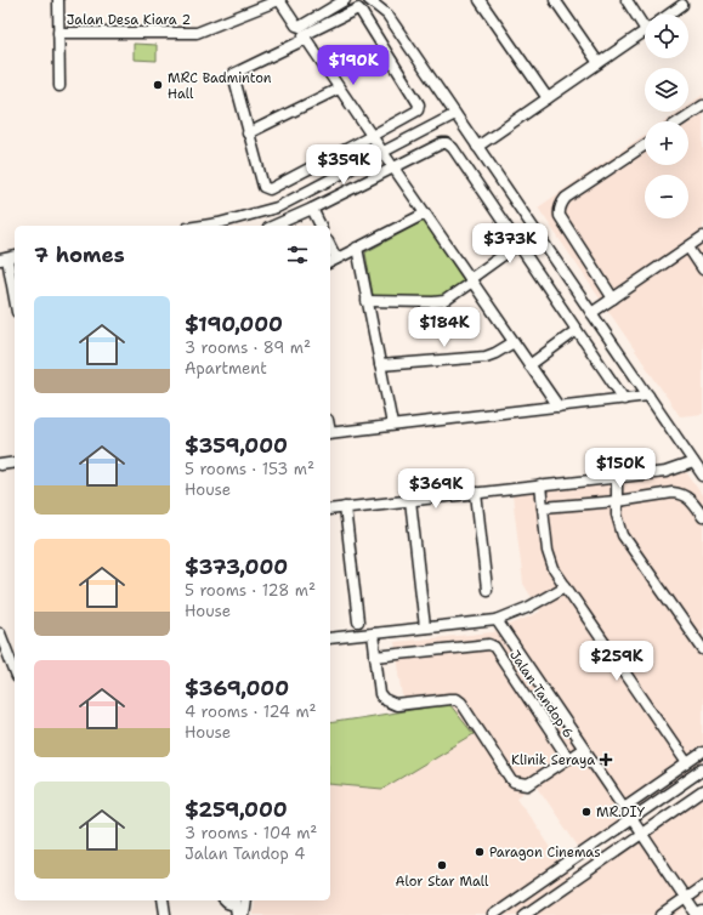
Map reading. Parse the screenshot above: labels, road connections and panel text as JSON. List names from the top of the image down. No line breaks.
{"streets":{"street":["Jalan Desa Kiara 2","Jalan Tandop 6"]},"places":{"other":["MRC Badminton Hall","MR.DIY","Paragon Cinemas","Alor Star Mall"],"health":["Klinik Seraya"]},"page":{"map_buttons":["+","−"],"price":["$190K","$359K","$373K","$184K","$150K","$369K","$259K"],"heading":"7 homes","list":[{"name":"$190,000","note":"3 rooms · 89 m² · Apartment"},{"name":"$359,000","note":"5 rooms · 153 m² · House"},{"name":"$373,000","note":"5 rooms · 128 m² · House"},{"name":"$369,000","note":"4 rooms · 124 m² · House"},{"name":"$259,000","note":"3 rooms · 104 m² · Jalan Tandop 4"}]}}
